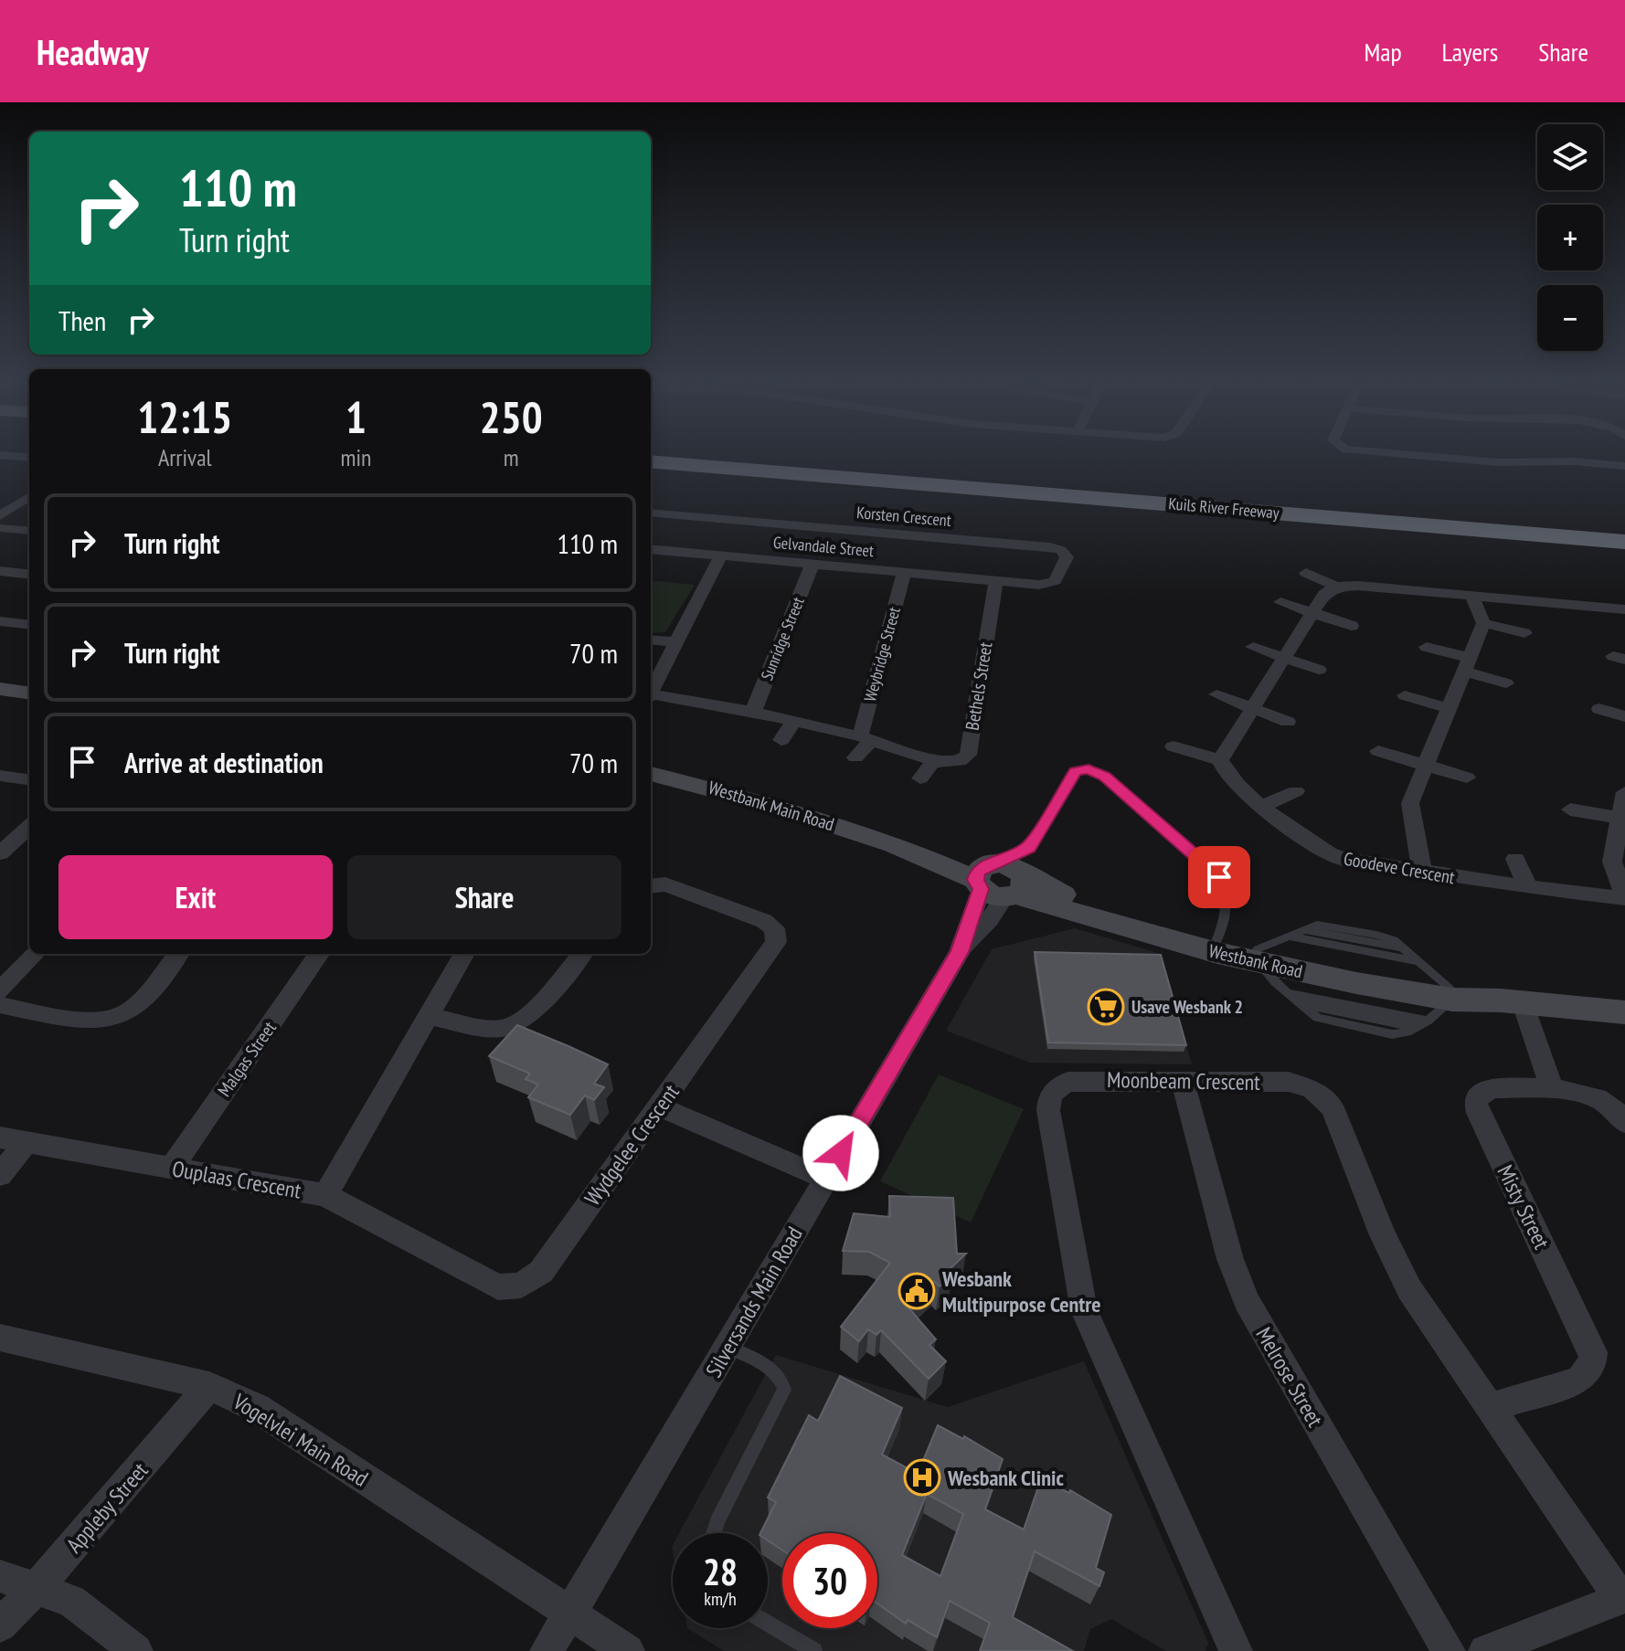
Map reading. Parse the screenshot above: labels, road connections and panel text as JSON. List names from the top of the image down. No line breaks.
{"streets":{"highway":["Kuils River Freeway"],"street":["Korsten Crescent","Gelvandale Street","Sunridge Street","Weybridge Street","Bethels Street","Westbank Main Road","Goodeve Crescent","Westbank Road","Malgas Street","Moonbeam Crescent","Wydgelee Crescent","Ouplaas Crescent","Misty Street","Silversands Main Road","Melrose Street","Vogelvlei Main Road","Appleby Street"]},"crossings":[["Korsten Crescent","Gelvandale Street"],["Korsten Crescent","Bethels Street"],["Gelvandale Street","Sunridge Street"],["Gelvandale Street","Weybridge Street"],["Gelvandale Street","Bethels Street"],["Sunridge Street","Bethels Street"],["Weybridge Street","Bethels Street"],["Westbank Main Road","Westbank Road"],["Westbank Main Road","Silversands Main Road"],["Westbank Road","Silversands Main Road"],["Malgas Street","Ouplaas Crescent"],["Moonbeam Crescent","Misty Street"],["Moonbeam Crescent","Melrose Street"],["Wydgelee Crescent","Ouplaas Crescent"],["Silversands Main Road","Vogelvlei Main Road"],["Vogelvlei Main Road","Appleby Street"]],"places":{"supermarket":["Usave Wesbank 2"],"public building":["Wesbank Multipurpose Centre"],"hospital":["Wesbank Clinic"]},"page":{"header":"Headway","nav":["Map","Layers","Share"],"map_buttons":["+","−"],"turn":["110 m","Turn right"],"then":"Then","eta":["12:15","Arrival","1","min","250","m"],"list":[{"name":"Turn right","value":"110 m"},{"name":"Turn right","value":"70 m"},{"name":"Arrive at destination","value":"70 m"}],"buttons":["Exit","Share"],"speed":"28 km/h","limit":"30"}}
